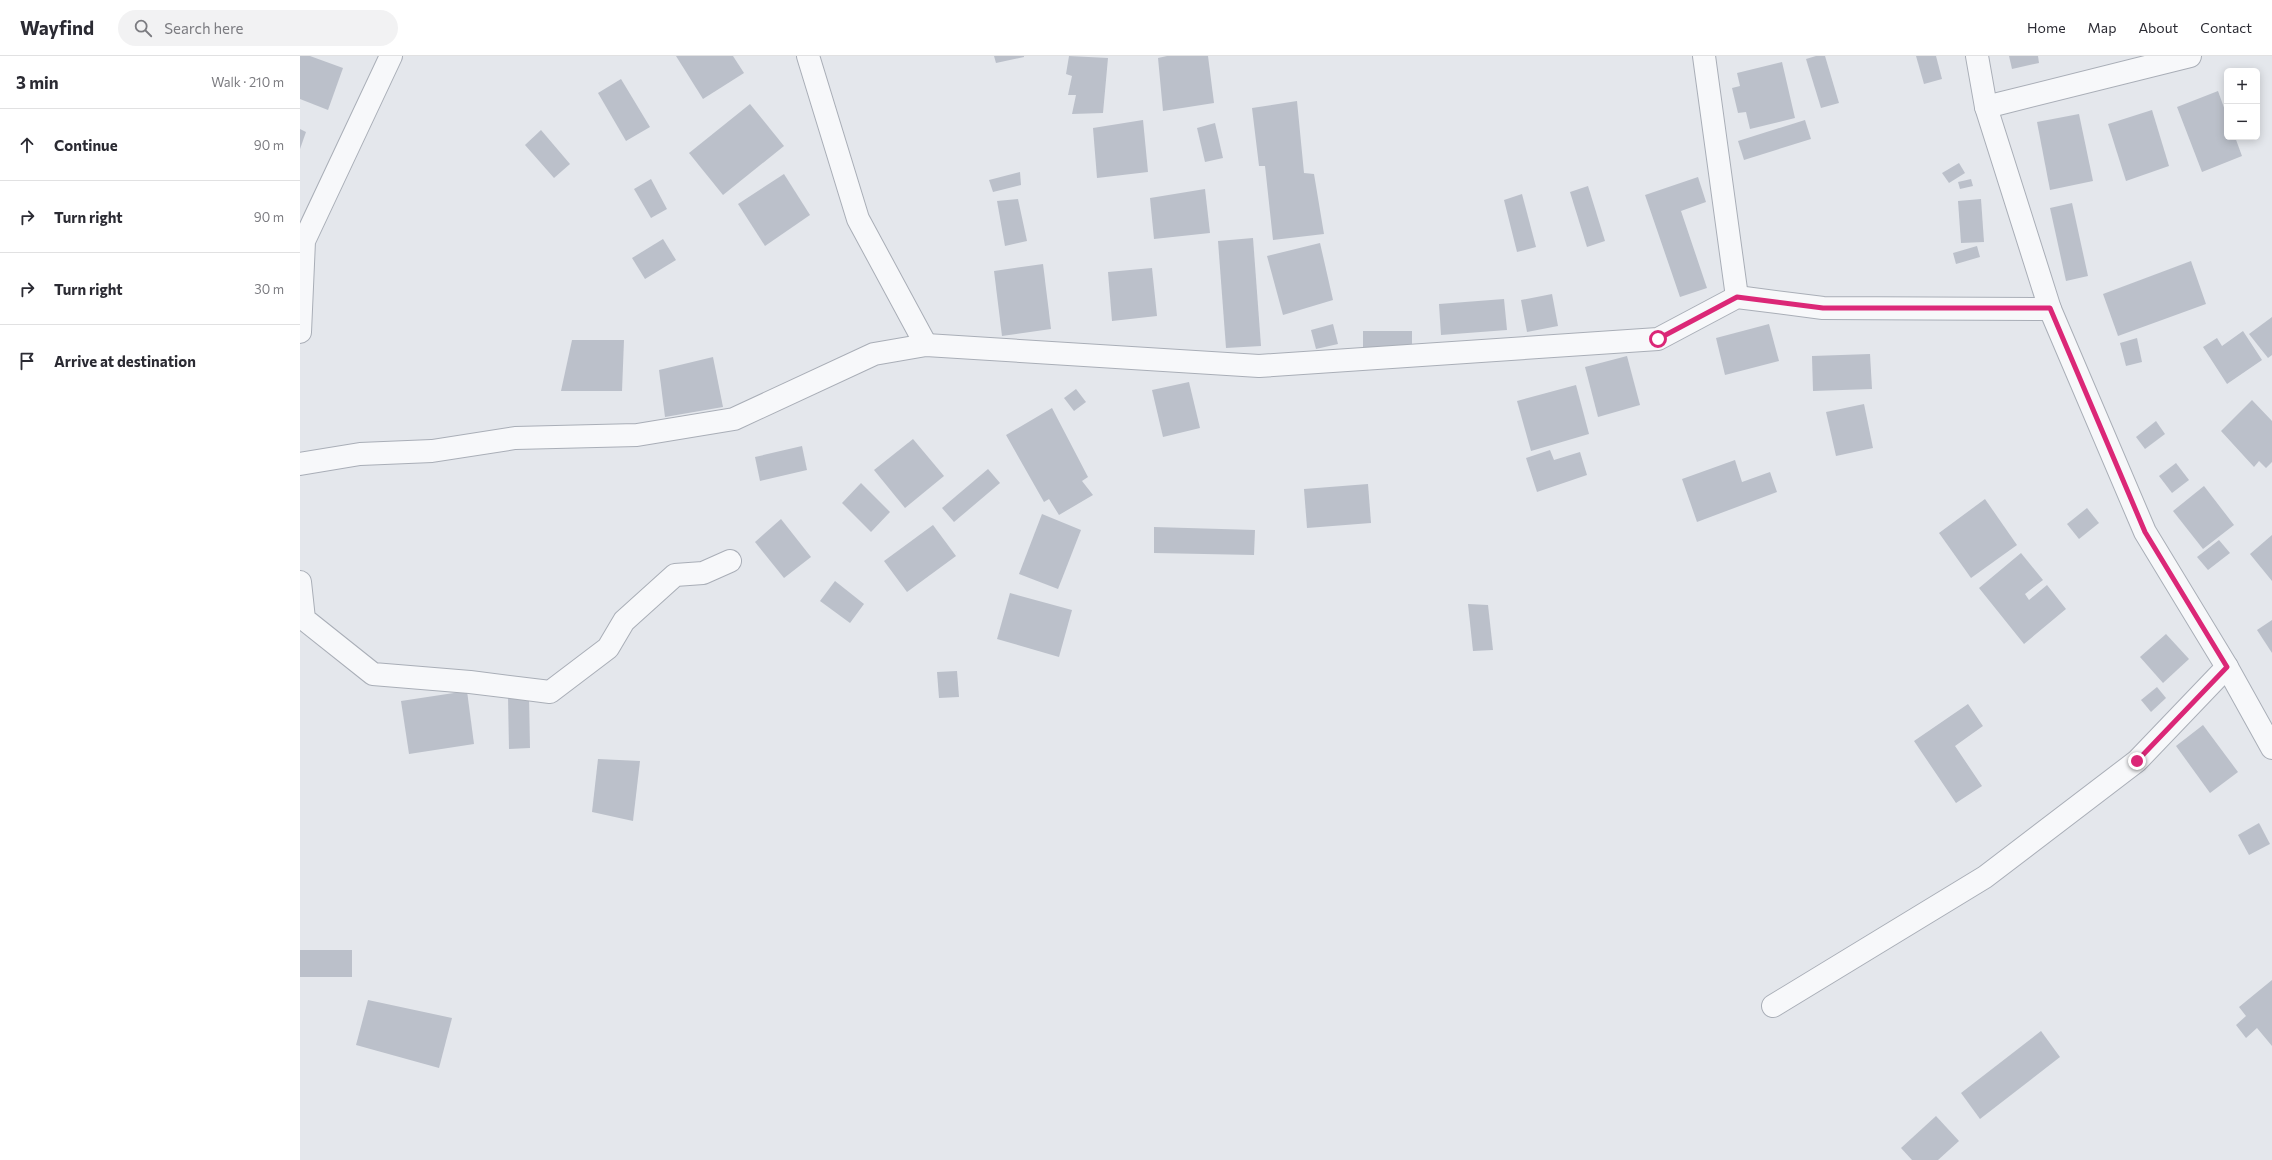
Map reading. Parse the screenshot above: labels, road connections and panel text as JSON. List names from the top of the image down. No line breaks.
{"page":{"header":"Wayfind","search":"Search here","nav":["Home","Map","About","Contact"],"heading":["3 min","Walk · 210 m"],"map_buttons":["+","−"],"list":[["Continue","90 m"],["Turn right","90 m"],["Turn right","30 m"],"Arrive at destination"]}}
